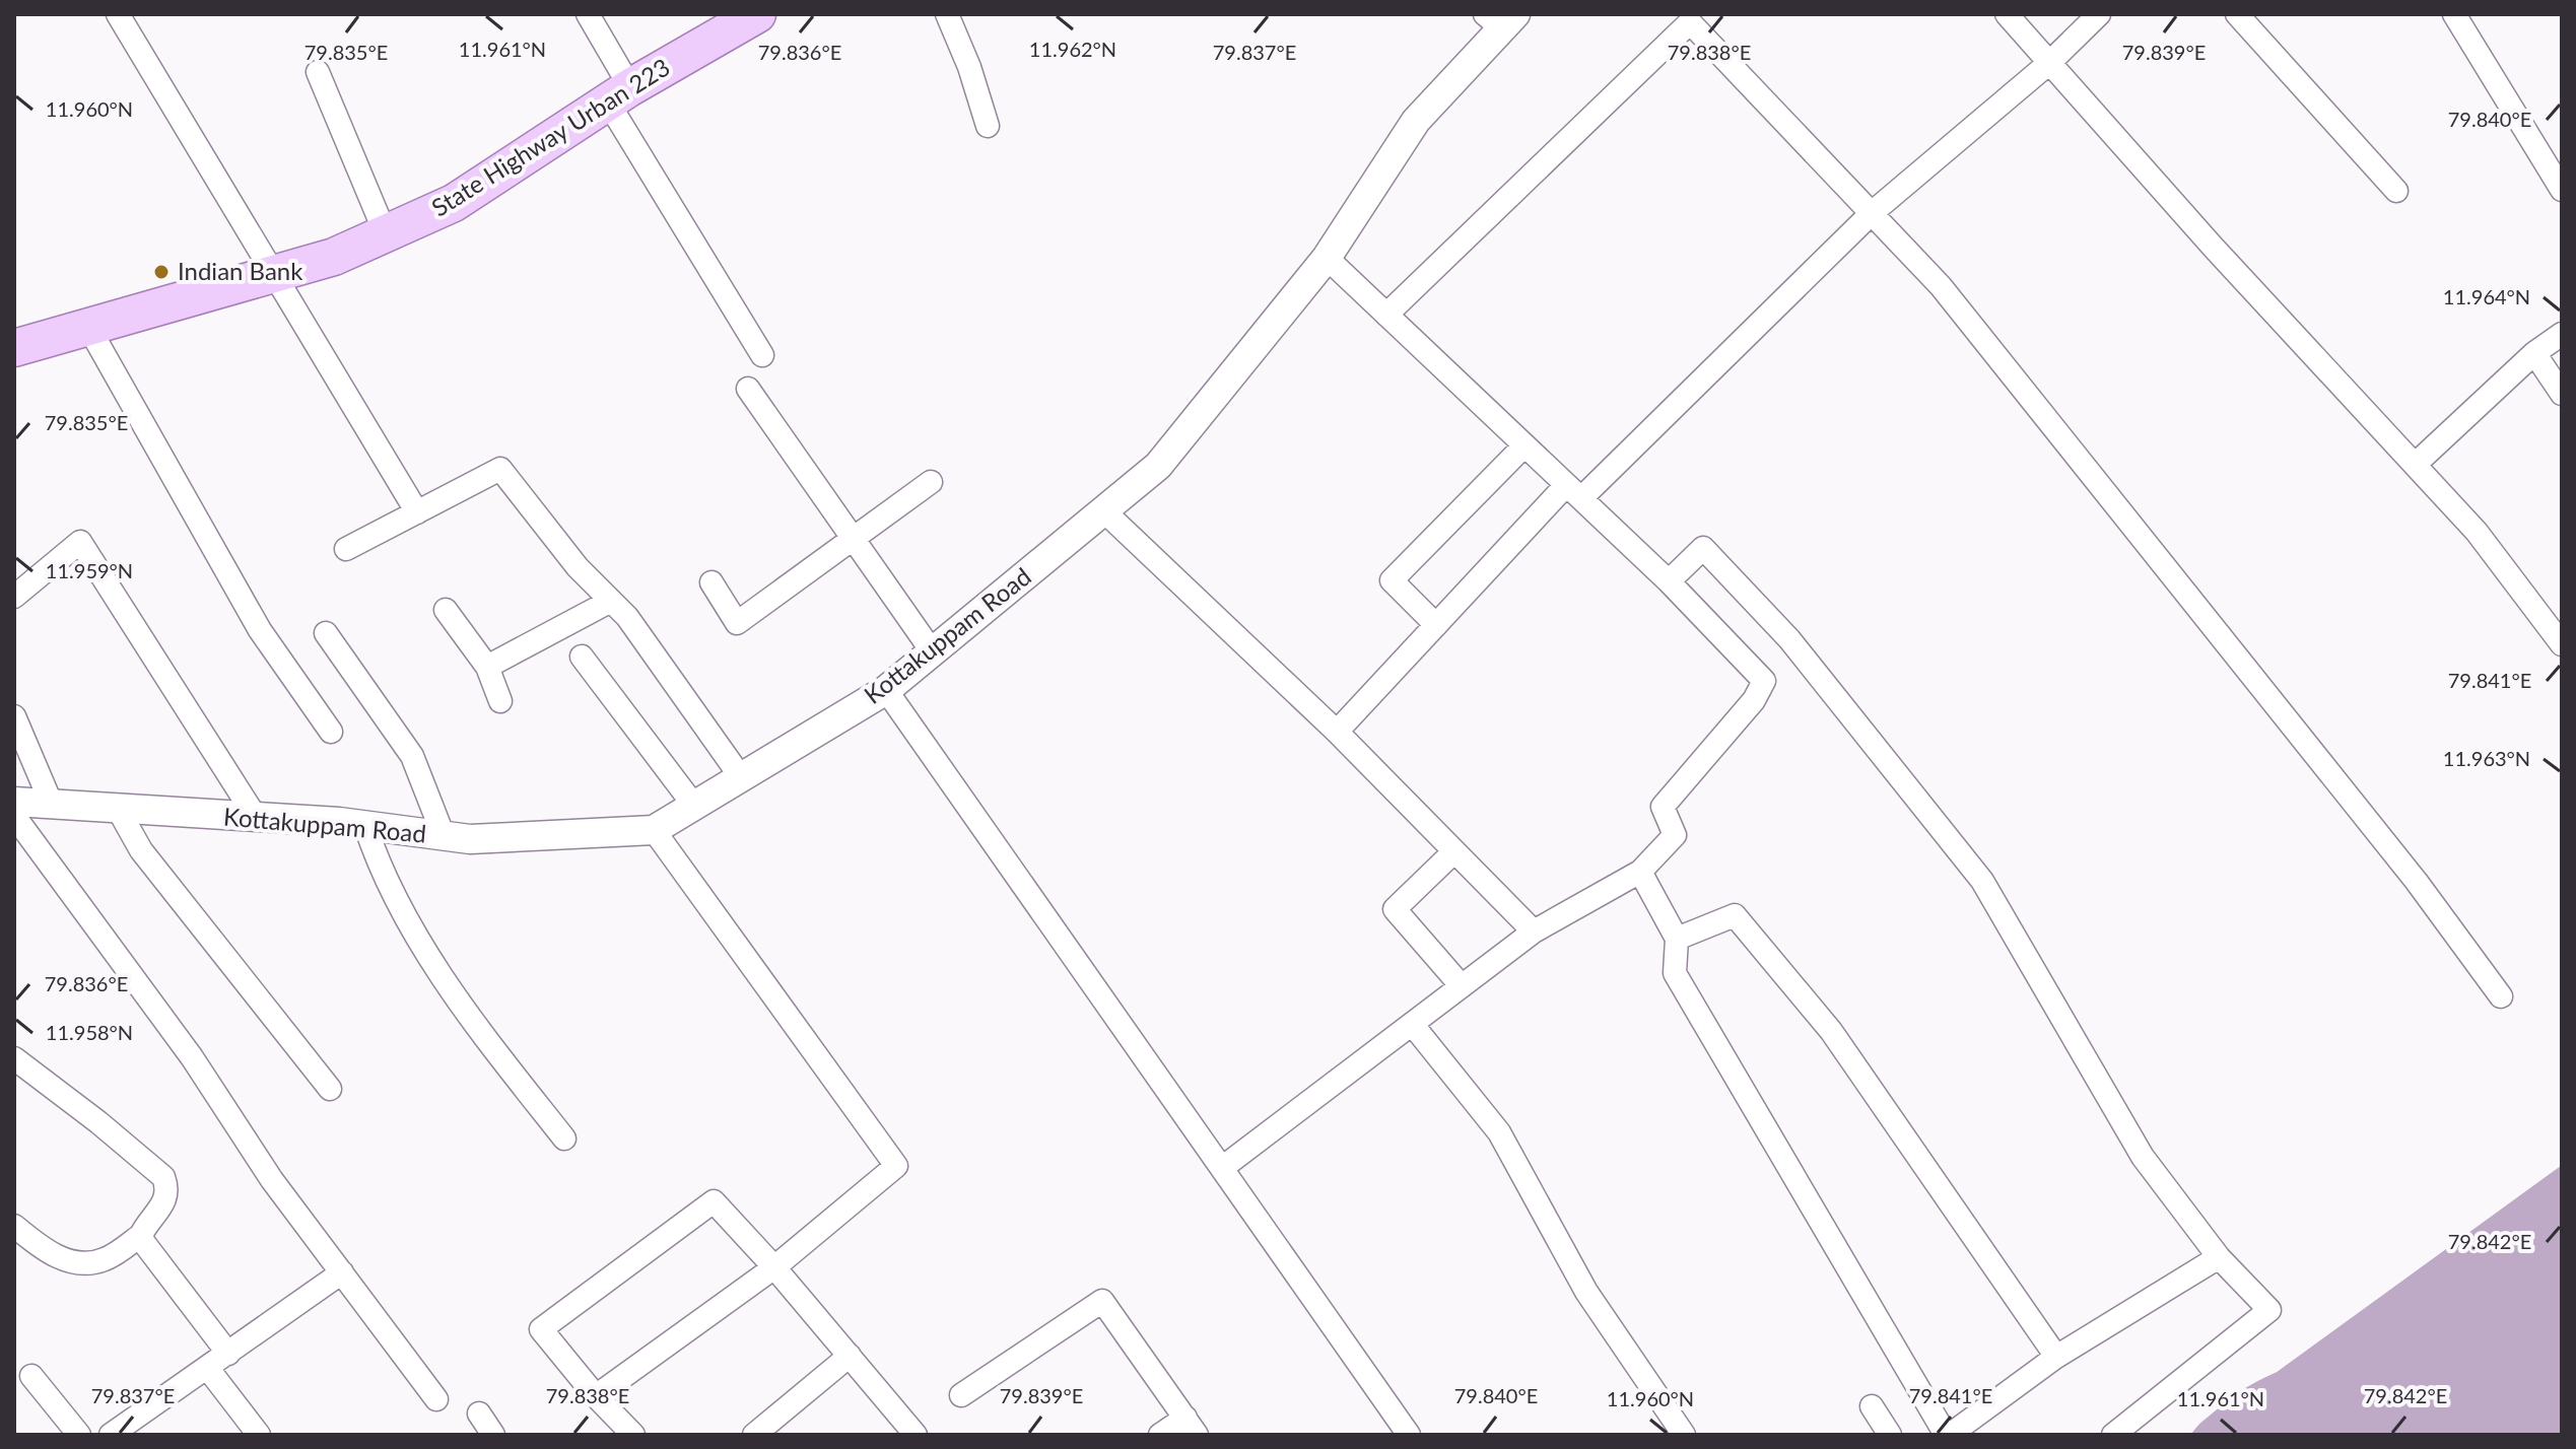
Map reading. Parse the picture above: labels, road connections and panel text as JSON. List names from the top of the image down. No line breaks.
{"streets":{"main road":["State Highway Urban 223"],"street":["Kottakuppam Road"]},"places":["Indian Bank"],"coordinates":["11.961°N","11.962°N","79.835°E","79.836°E","79.837°E","79.838°E","79.839°E","11.960°N","79.840°E","11.964°N","11.959°N","79.841°E","11.963°N","11.958°N","79.842°E"]}
